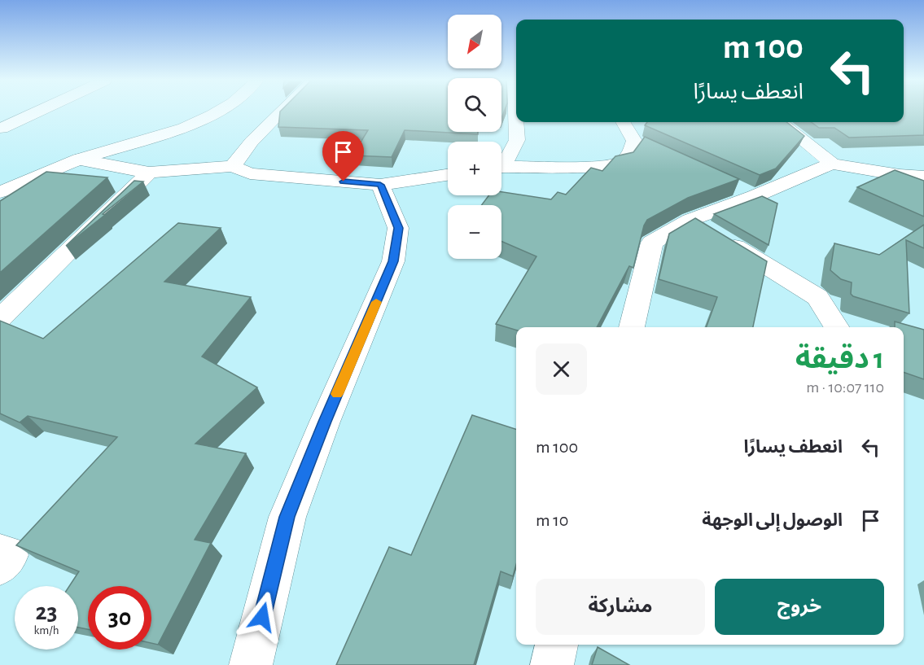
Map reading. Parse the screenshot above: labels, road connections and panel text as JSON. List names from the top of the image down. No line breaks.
{"north":"bottom left","page":{"map_buttons":["+","−"],"turn":["100 m","انعطف يسارًا"],"heading":["1 دقيقة","110 m · 10:07"],"list":[{"name":"انعطف يسارًا","value":"100 m"},{"name":"الوصول إلى الوجهة","value":"10 m"}],"buttons":["خروج","مشاركة"],"speed":"23 km/h","limit":"30"}}
